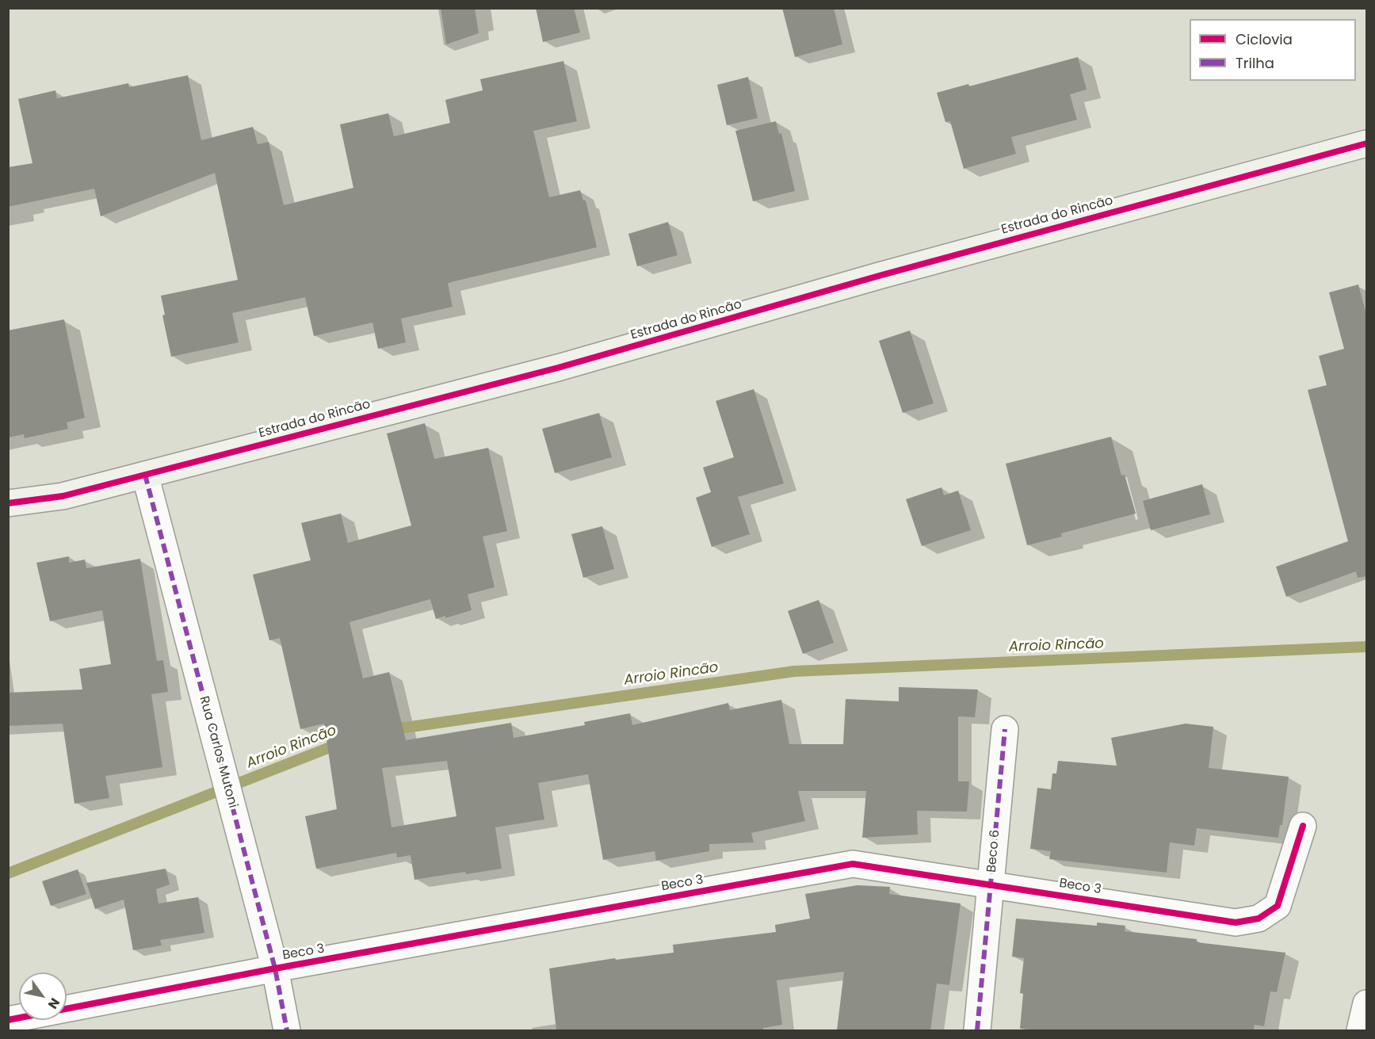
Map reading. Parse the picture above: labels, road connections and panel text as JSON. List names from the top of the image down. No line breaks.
{"streets":{"street":["Estrada do Rincão","Rua Carlos Mutoni","Beco 6","Beco 3"]},"crossings":[["Estrada do Rincão","Rua Carlos Mutoni"],["Rua Carlos Mutoni","Beco 3"],["Beco 6","Beco 3"]],"water":["Arroio Rincão"],"legend":["Ciclovia","Trilha"],"north":"bottom right"}
